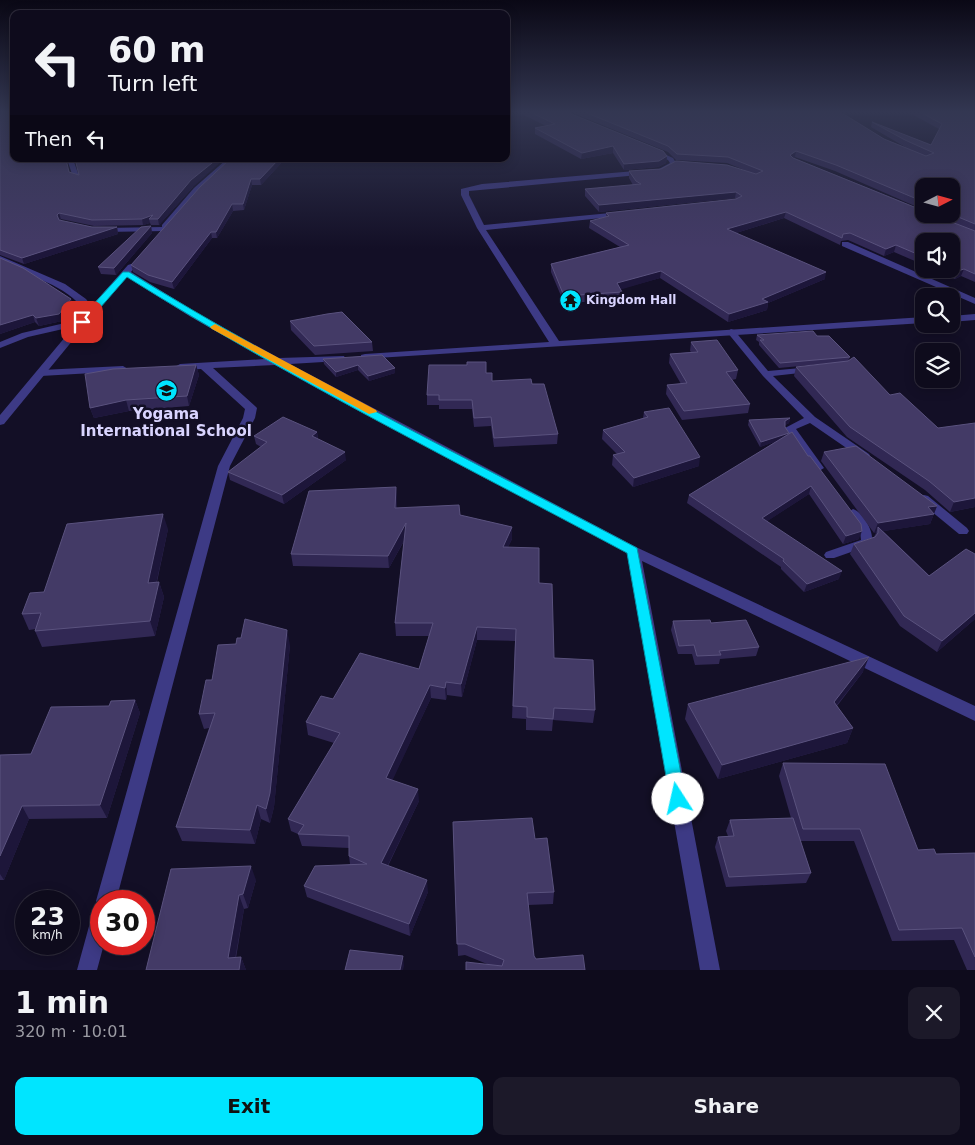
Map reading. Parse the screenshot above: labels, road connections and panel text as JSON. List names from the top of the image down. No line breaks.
{"places":{"temple":["Kingdom Hall"],"school or university":["Yogama International School"]},"north":"right","page":{"turn":["60 m","Turn left"],"then":"Then","speed":"23 km/h","limit":"30","heading":["1 min","320 m · 10:01"],"buttons":["Exit","Share"]}}
